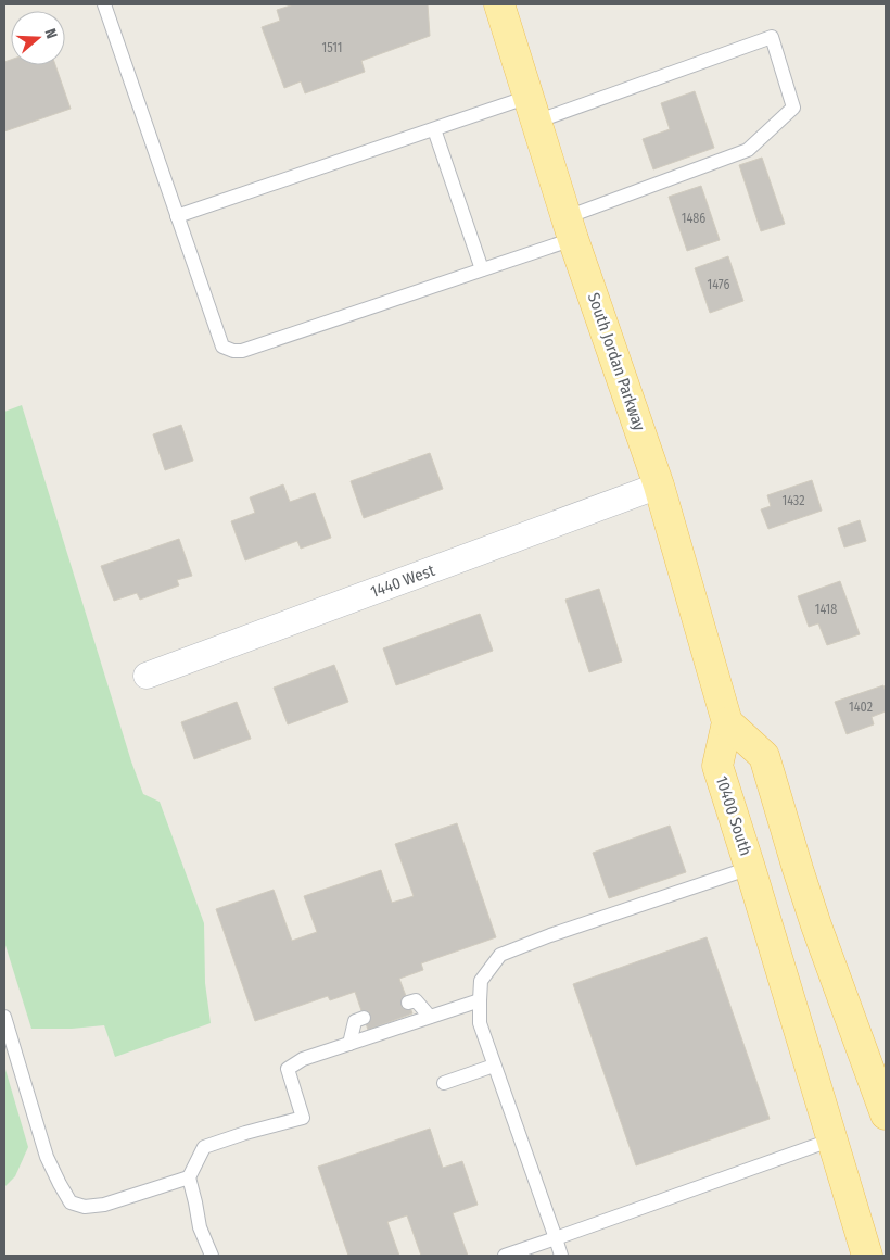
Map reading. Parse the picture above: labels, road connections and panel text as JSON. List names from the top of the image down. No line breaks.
{"streets":{"main road":["South Jordan Parkway","10400 South"],"street":["1440 West"]},"crossings":[["South Jordan Parkway","1440 West"],["South Jordan Parkway","10400 South"]],"house_numbers":["1511","1486","1476","1432","1418","1402"],"north":"right"}
